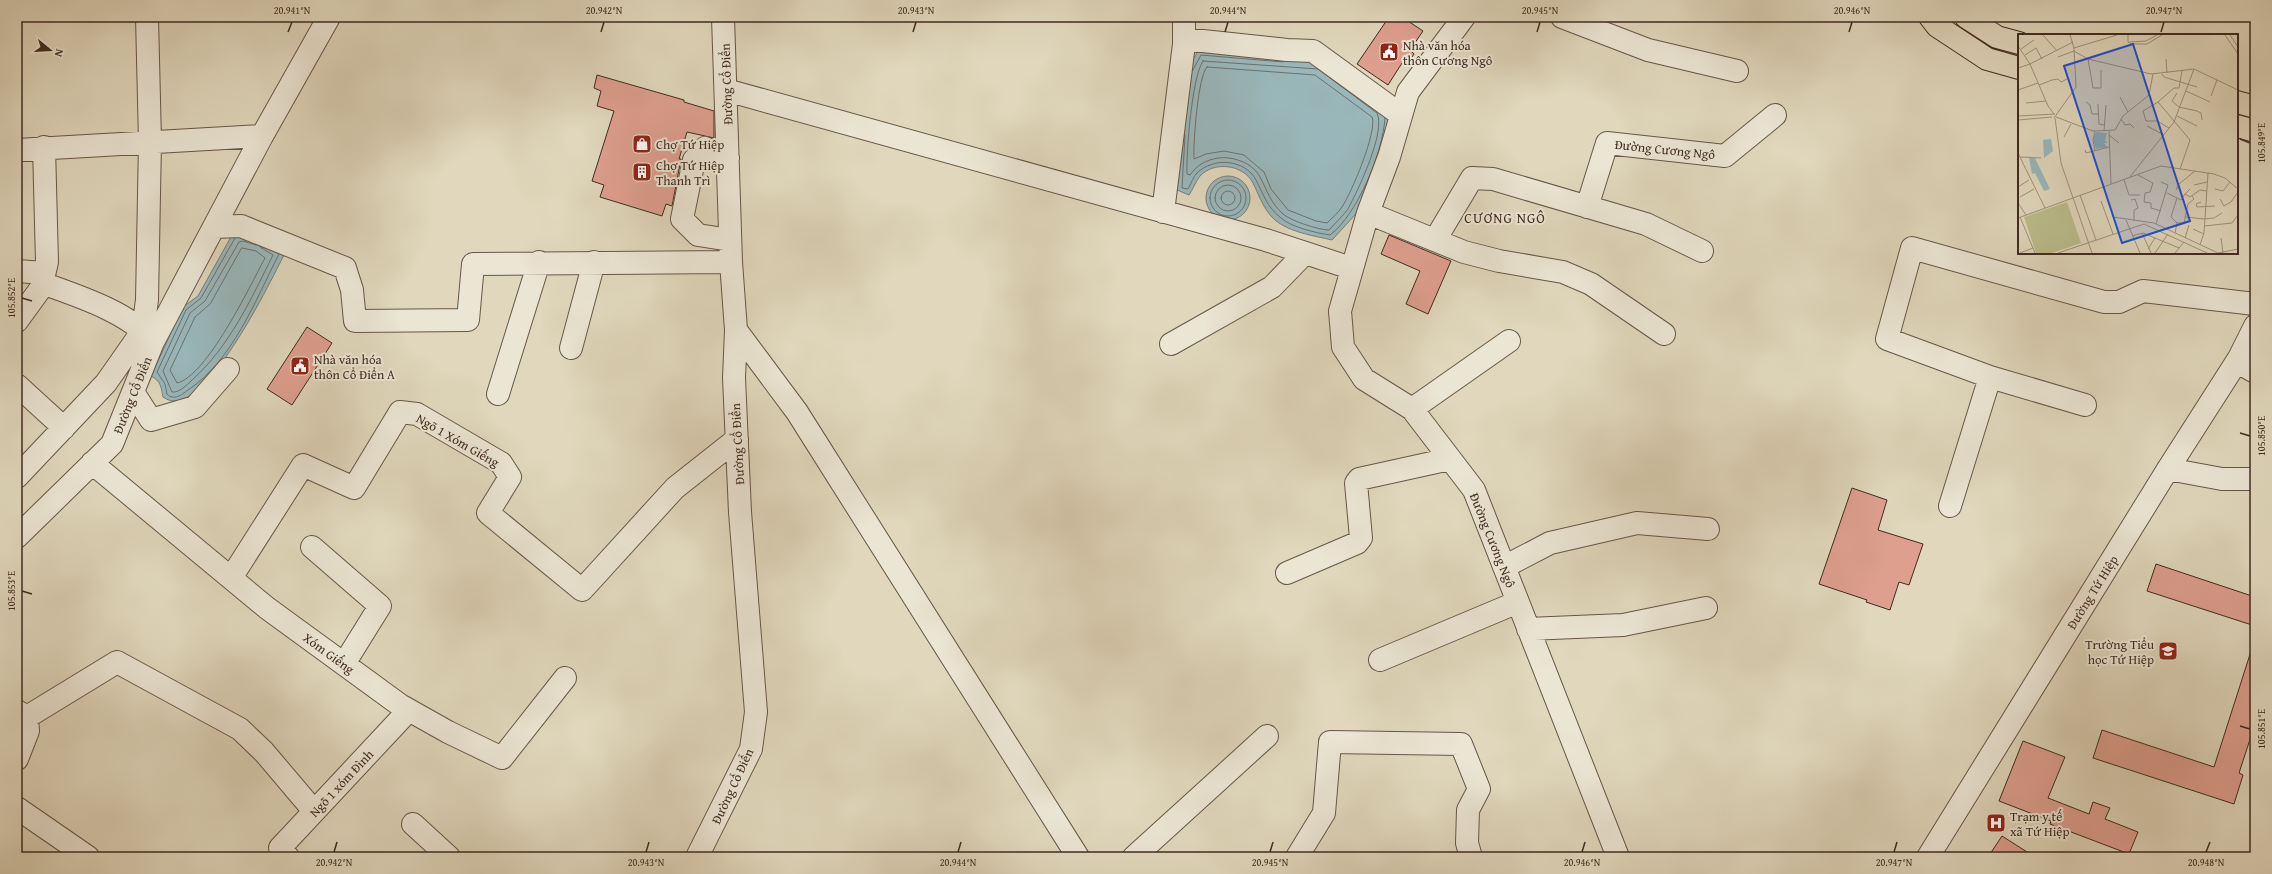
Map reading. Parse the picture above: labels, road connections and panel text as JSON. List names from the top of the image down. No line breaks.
{"streets":{"street":["Đường Cổ Điển","Đường Cương Ngô","Ngõ 1 Xóm Giếng","Đường Tứ Hiệp","Xóm Giếng","Ngõ 1 xóm Đình"]},"crossings":[["Đường Cổ Điển","Ngõ 1 Xóm Giếng"],["Đường Cổ Điển","Xóm Giếng"],["Ngõ 1 Xóm Giếng","Xóm Giếng"],["Xóm Giếng","Ngõ 1 xóm Đình"]],"districts":["CƯƠNG NGÔ"],"places":{"public building":["Nhà văn hóa thôn Cương Ngô","Nhà văn hóa thôn Cổ Điển A"],"shop":["Chợ Tứ Hiệp"],"building":["Chợ Tứ Hiệp Thanh Trì"],"school or university":["Trường Tiểu học Tứ Hiệp"],"hospital":["Trạm y tế xã Tứ Hiệp"]},"north":"right","coordinates":["20.941°N","20.942°N","20.943°N","20.944°N","20.945°N","20.946°N","20.947°N","105.849°E","105.852°E","105.850°E","105.853°E","105.851°E","20.948°N"]}
